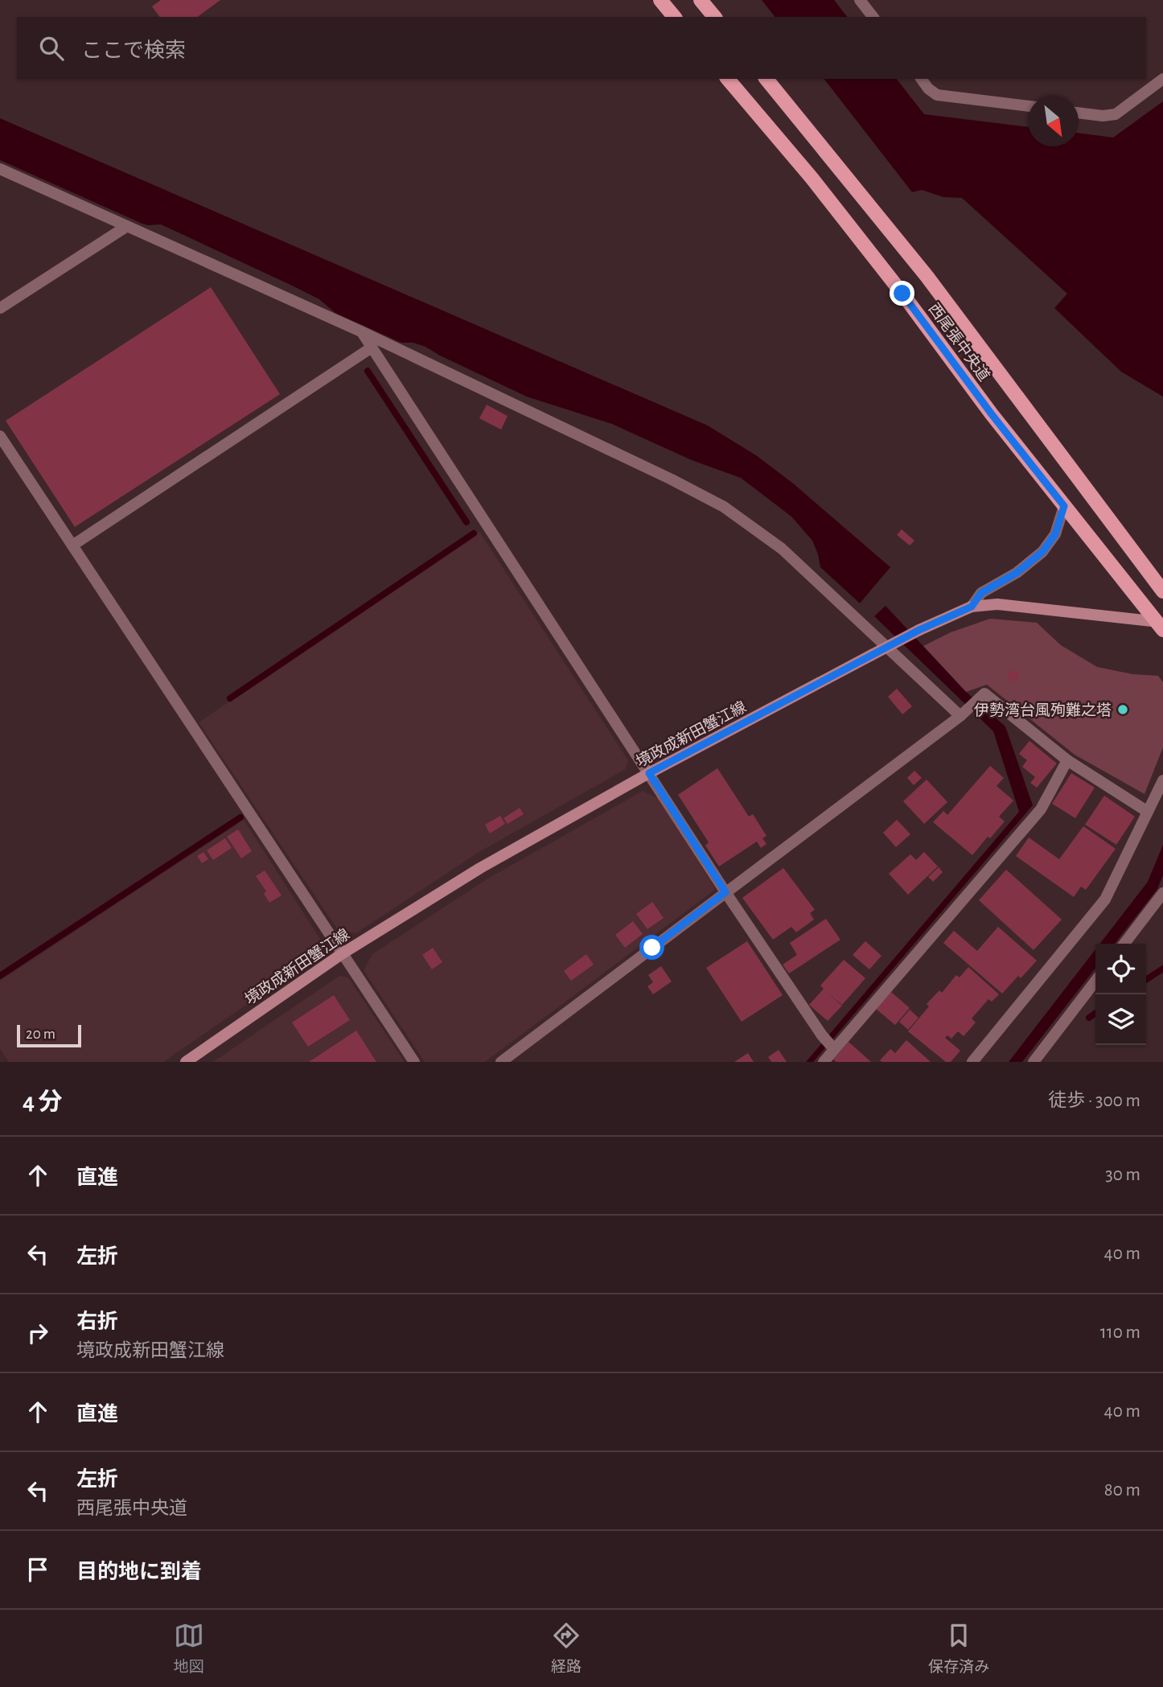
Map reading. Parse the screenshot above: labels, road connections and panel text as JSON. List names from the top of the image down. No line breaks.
{"streets":{"main road":["西尾張中央道","境政成新田蟹江線"]},"crossings":[["西尾張中央道","境政成新田蟹江線"]],"places":["伊勢湾台風殉難之塔"],"scale_bar":"20 m","north":"bottom right","page":{"search":"ここで検索","scale":"20 m","heading":["4 分","徒歩 · 300 m"],"list":[["直進","30 m"],["左折","40 m"],["右折","境政成新田蟹江線","110 m"],["直進","40 m"],["左折","西尾張中央道","80 m"],"目的地に到着"],"nav":["地図","経路","保存済み"]}}
